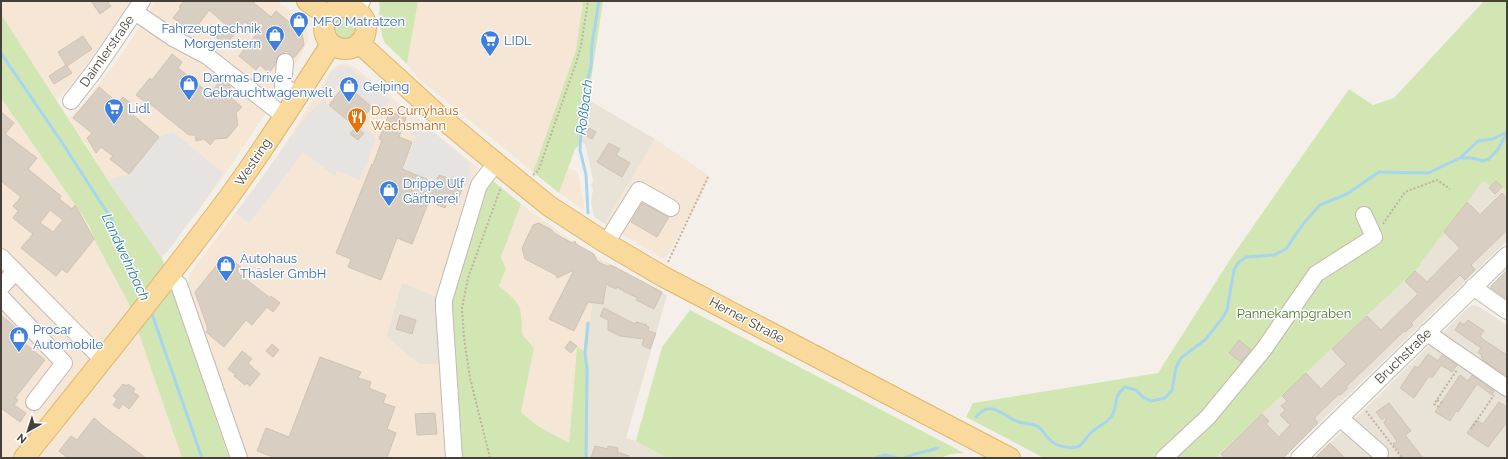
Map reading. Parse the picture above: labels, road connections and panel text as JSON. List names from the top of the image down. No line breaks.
{"streets":{"main road":["Westring","Herner Straße"],"street":["Daimlerstraße","Bruchstraße"]},"crossings":[["Westring","Herner Straße"]],"water":["Roßbach","Landwehrbach"],"parks":["Pannekampgraben"],"places":{"shop":["MFO Matratzen","Fahrzeugtechnik Morgenstern","Darmas Drive - Gebrauchtwagenwelt","Geiping","Drippe Ulf Gärtnerei","Autohaus Thäsler GmbH","Procar Automobile"],"supermarket":["LIDL","Lidl"],"restaurant":["Das Curryhaus Wachsmann"]},"north":"bottom left"}
